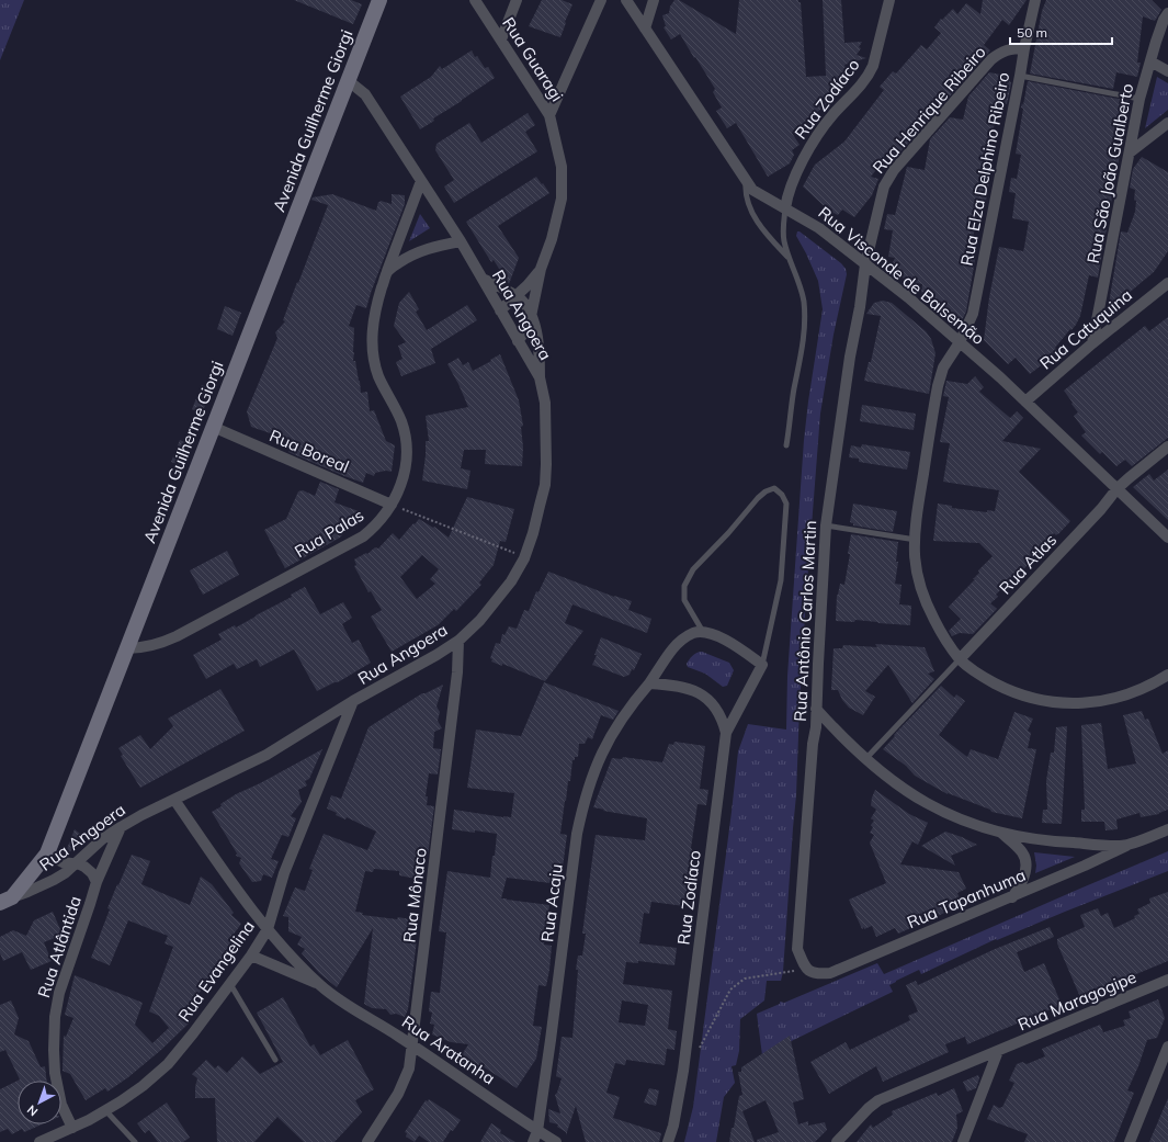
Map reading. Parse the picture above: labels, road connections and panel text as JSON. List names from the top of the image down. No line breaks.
{"streets":{"street":["Rua Guaragi","Rua Zodíaco","Rua Henrique Ribeiro","Avenida Guilherme Giorgi","Rua Elza Delphino Ribeiro","Rua São João Gualberto","Rua Visconde de Balsemão","Rua Angoera","Rua Catuquina","Rua Boreal","Rua Palas","Rua Atlas","Rua Antônio Carlos Martin","Rua Mônaco","Rua Tapanhuma","Rua Acaju","Rua Atlântida","Rua Evangelina","Rua Maragogipe","Rua Aratanha"]},"crossings":[["Rua Guaragi","Rua Angoera"],["Rua Zodíaco","Rua Visconde de Balsemão"],["Rua Henrique Ribeiro","Rua Elza Delphino Ribeiro"],["Rua Henrique Ribeiro","Rua Visconde de Balsemão"],["Rua Henrique Ribeiro","Rua Antônio Carlos Martin"],["Avenida Guilherme Giorgi","Rua Angoera"],["Avenida Guilherme Giorgi","Rua Boreal"],["Avenida Guilherme Giorgi","Rua Palas"],["Avenida Guilherme Giorgi","Rua Atlântida"],["Rua Elza Delphino Ribeiro","Rua Visconde de Balsemão"],["Rua Elza Delphino Ribeiro","Rua Atlas"],["Rua São João Gualberto","Rua Catuquina"],["Rua Visconde de Balsemão","Rua Catuquina"],["Rua Visconde de Balsemão","Rua Atlas"],["Rua Visconde de Balsemão","Rua Antônio Carlos Martin"],["Rua Angoera","Rua Palas"],["Rua Angoera","Rua Mônaco"],["Rua Angoera","Rua Atlântida"],["Rua Angoera","Rua Evangelina"],["Rua Angoera","Rua Aratanha"],["Rua Boreal","Rua Palas"],["Rua Antônio Carlos Martin","Rua Tapanhuma"],["Rua Mônaco","Rua Aratanha"],["Rua Acaju","Rua Aratanha"],["Rua Atlântida","Rua Evangelina"],["Rua Evangelina","Rua Aratanha"]],"scale_bar":"50 m","north":"bottom left"}
